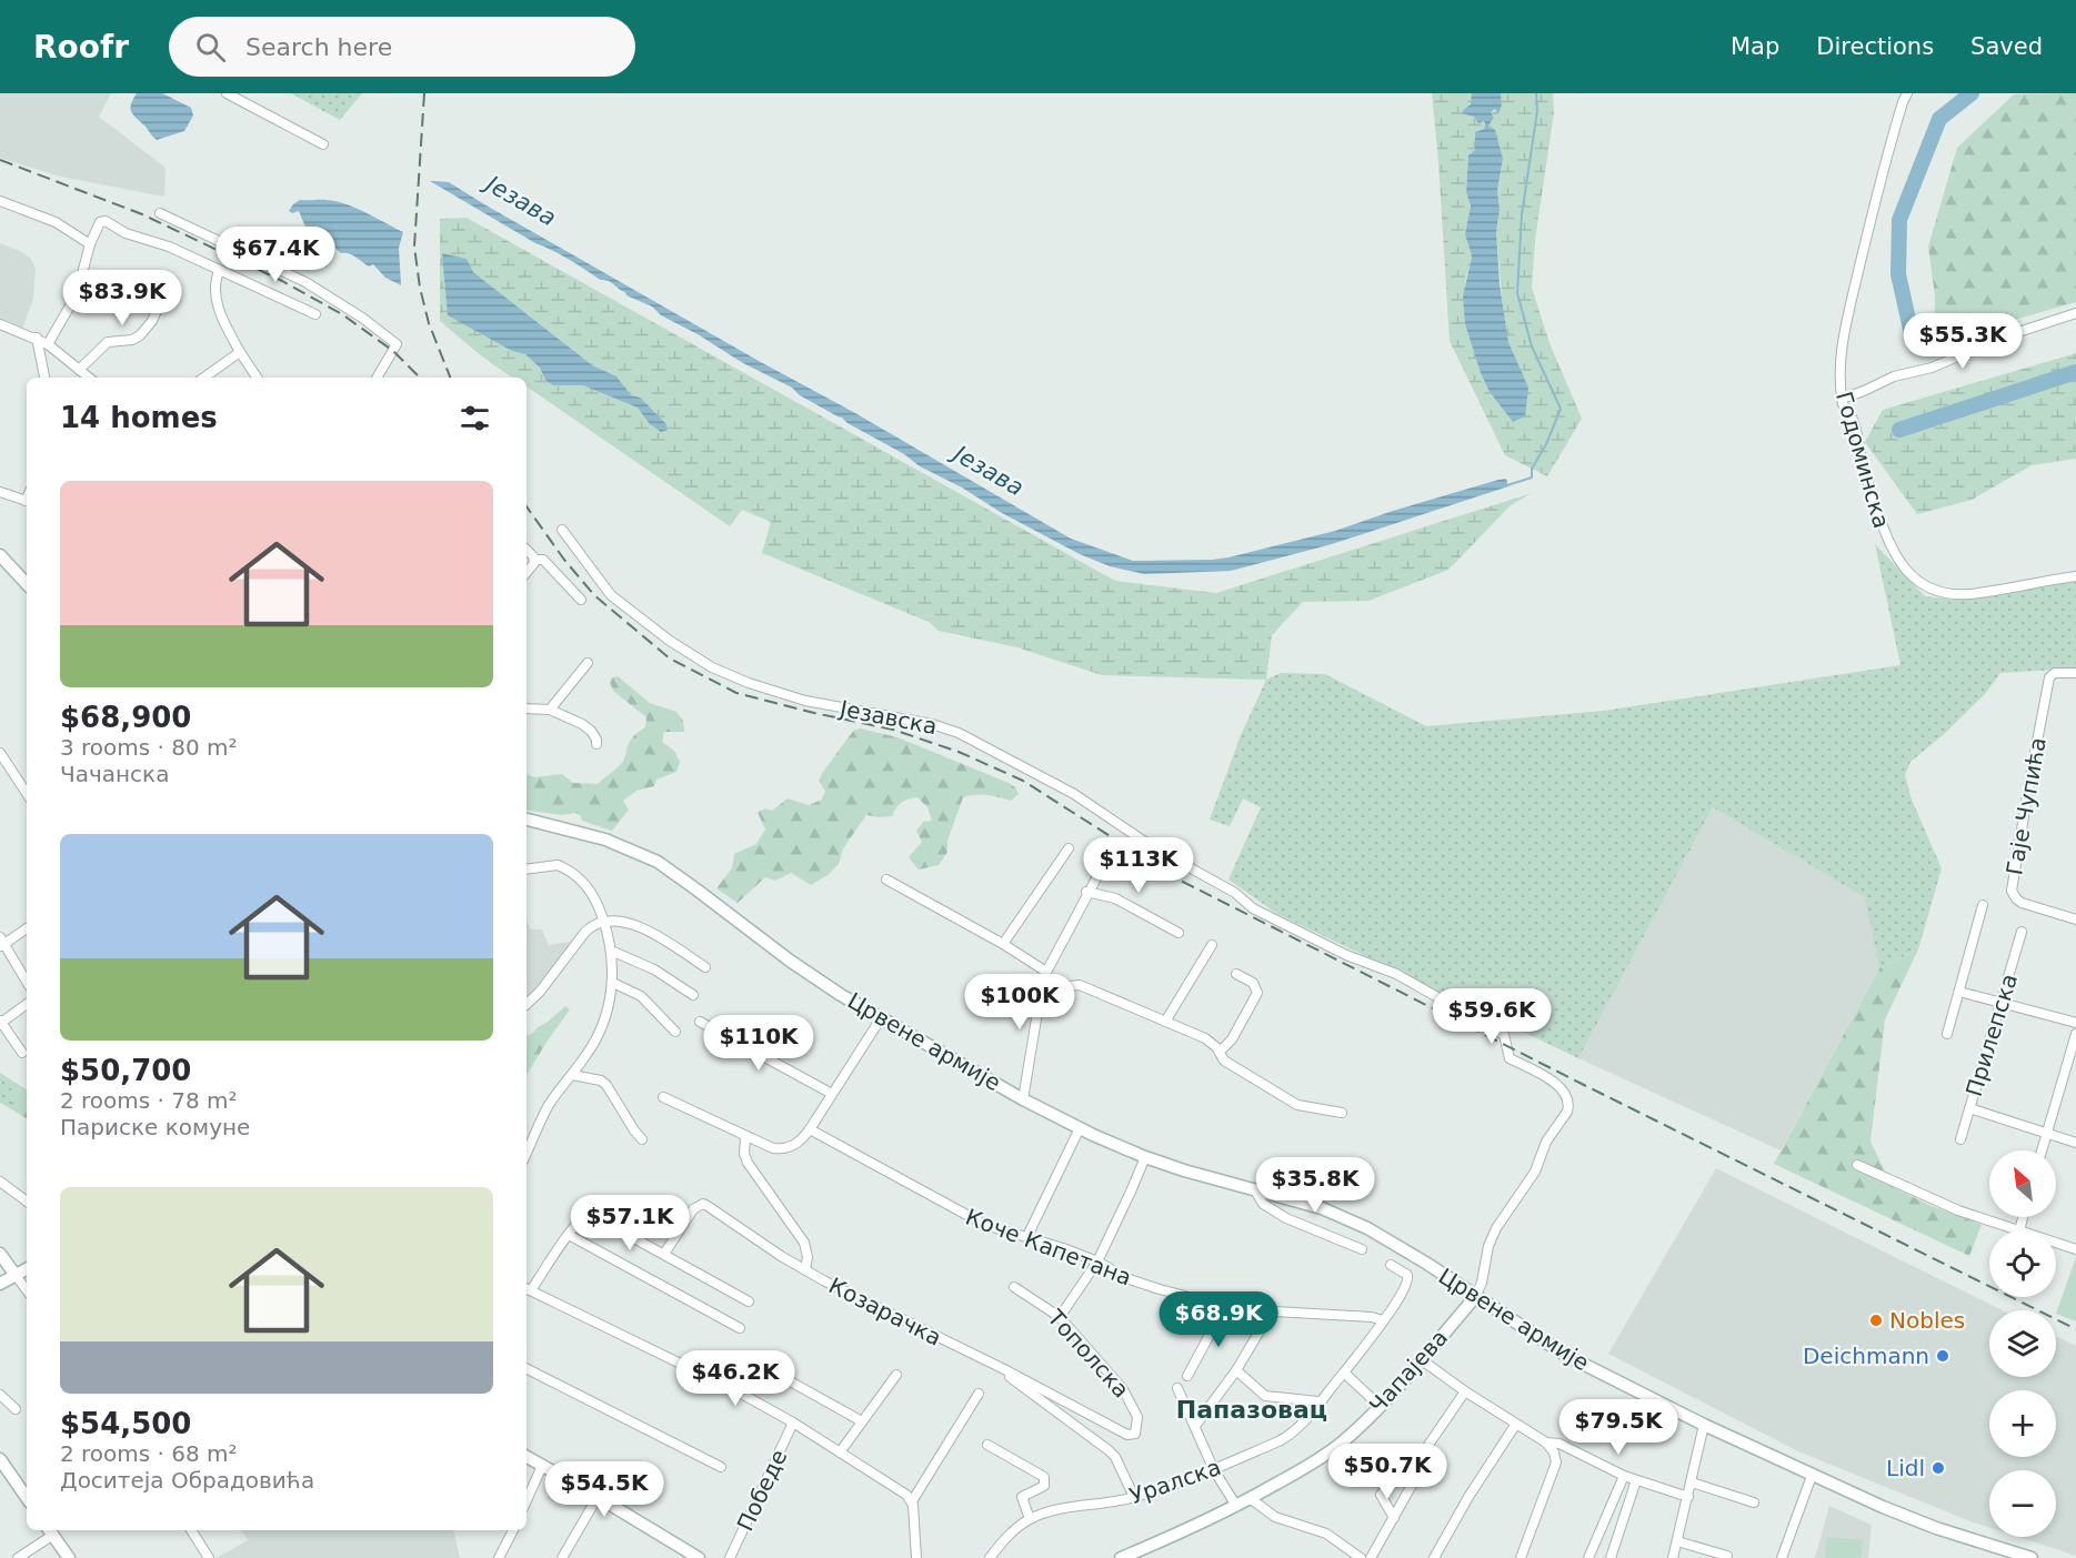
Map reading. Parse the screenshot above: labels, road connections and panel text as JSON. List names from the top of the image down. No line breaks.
{"streets":{"main road":["Црвене армије","Чапајева"],"street":["Годоминска","Језавска","Гаје Чупића","Прилепска","Коче Капетана","Козарачка","Тополска","Уралска","Победе"]},"crossings":[["Језавска","Црвене армије"],["Језавска","Чапајева"],["Црвене армије","Чапајева"],["Коче Капетана","Уралска"],["Козарачка","Тополска"]],"districts":["Папазовац"],"water":["Језава"],"places":["Nobles","Deichmann","Lidl"],"north":"top left","page":{"header":"Roofr","search":"Search here","nav":["Map","Directions","Saved"],"price":["$67.4K","$83.9K","$55.3K","$113K","$100K","$59.6K","$110K","$35.8K","$57.1K","$68.9K","$46.2K","$79.5K","$50.7K","$54.5K"],"heading":"14 homes","list":[{"name":"$68,900","note":"3 rooms · 80 m² · Чачанска"},{"name":"$50,700","note":"2 rooms · 78 m² · Париске комуне"},{"name":"$54,500","note":"2 rooms · 68 m² · Доситеја Обрадовића"}],"map_buttons":["+","−"]}}
